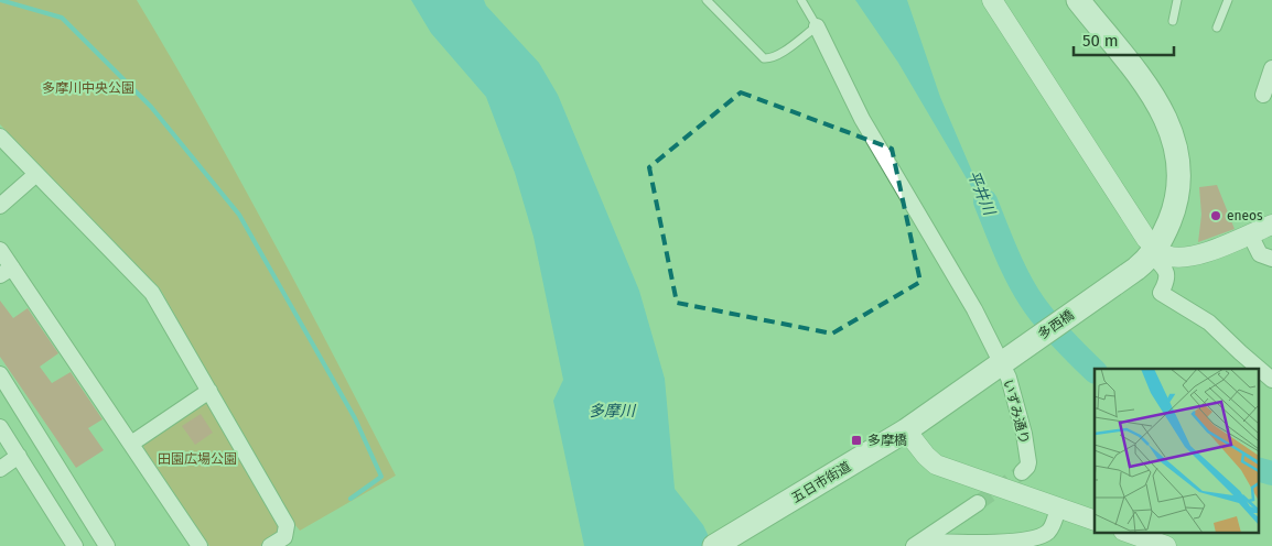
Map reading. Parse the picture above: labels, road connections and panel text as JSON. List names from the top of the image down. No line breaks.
{"streets":{"main road":["多西橋","五日市街道"],"street":["いずみ通り"]},"crossings":[["多西橋","いずみ通り"],["多西橋","五日市街道"],["いずみ通り","五日市街道"]],"water":["平井川","多摩川"],"parks":["多摩川中央公園","田園広場公園"],"places":{"other":["eneos"],"transit":["多摩橋"]},"scale_bar":"50 m"}
